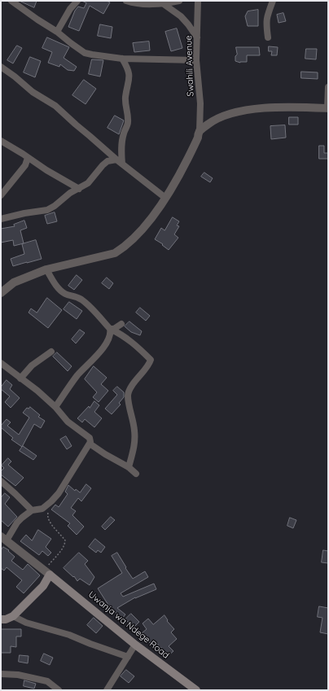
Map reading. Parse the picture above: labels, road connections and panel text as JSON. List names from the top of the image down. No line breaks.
{"streets":{"main road":["Uwanja wa Ndege Road"],"street":["Swahili Avenue"]}}
